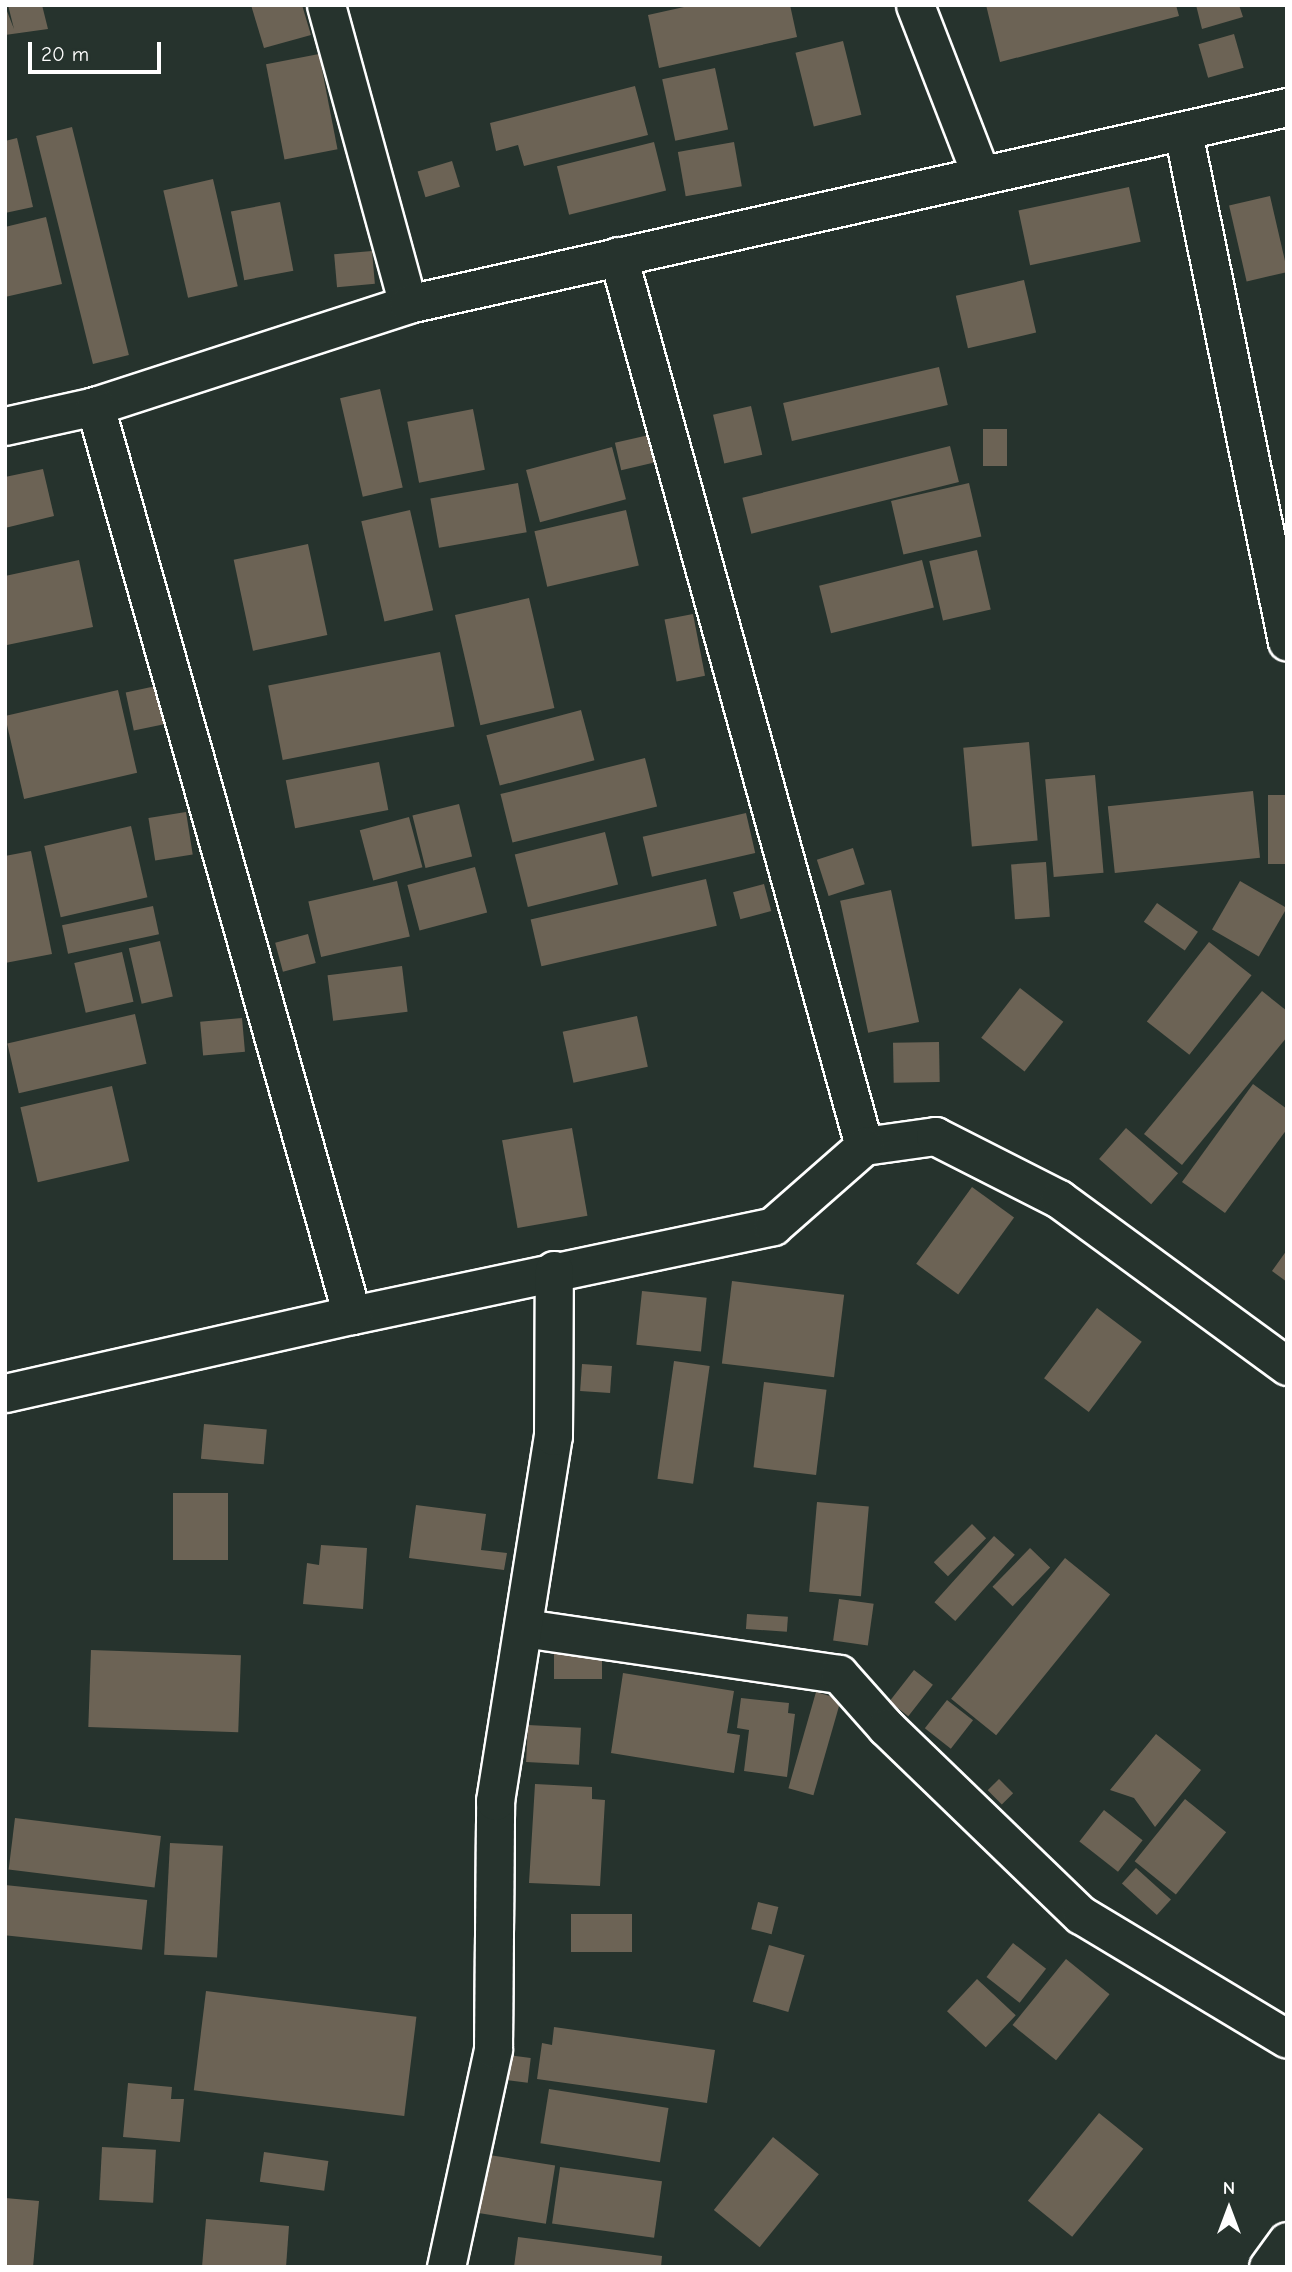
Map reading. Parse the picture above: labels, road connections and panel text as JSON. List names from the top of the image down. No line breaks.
{"scale_bar":"20 m","north":"top"}
